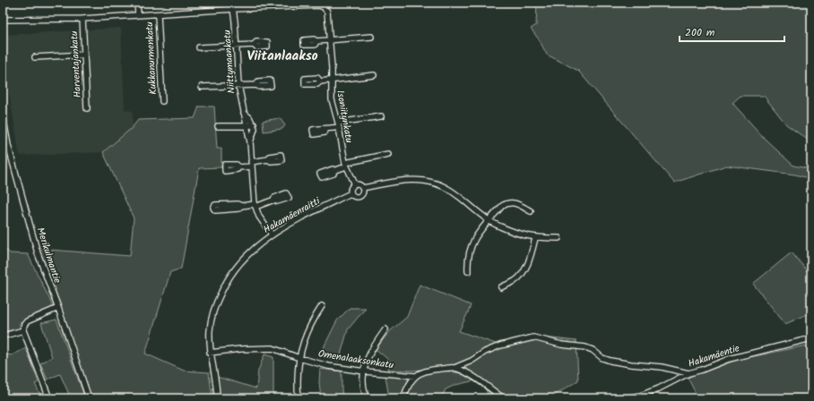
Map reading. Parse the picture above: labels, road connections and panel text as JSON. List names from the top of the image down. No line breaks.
{"streets":{"street":["Kukkanurmenkatu","Niittymaankatu","Harventajankatu","Isoniitynkatu","Hakamäenraitti","Merikulmantie","Hakamäentie","Omenalaaksonkatu"]},"crossings":[["Niittymaankatu","Hakamäenraitti"],["Isoniitynkatu","Hakamäenraitti"],["Hakamäenraitti","Omenalaaksonkatu"]],"districts":["Viitanlaakso"],"scale_bar":"200 m"}
